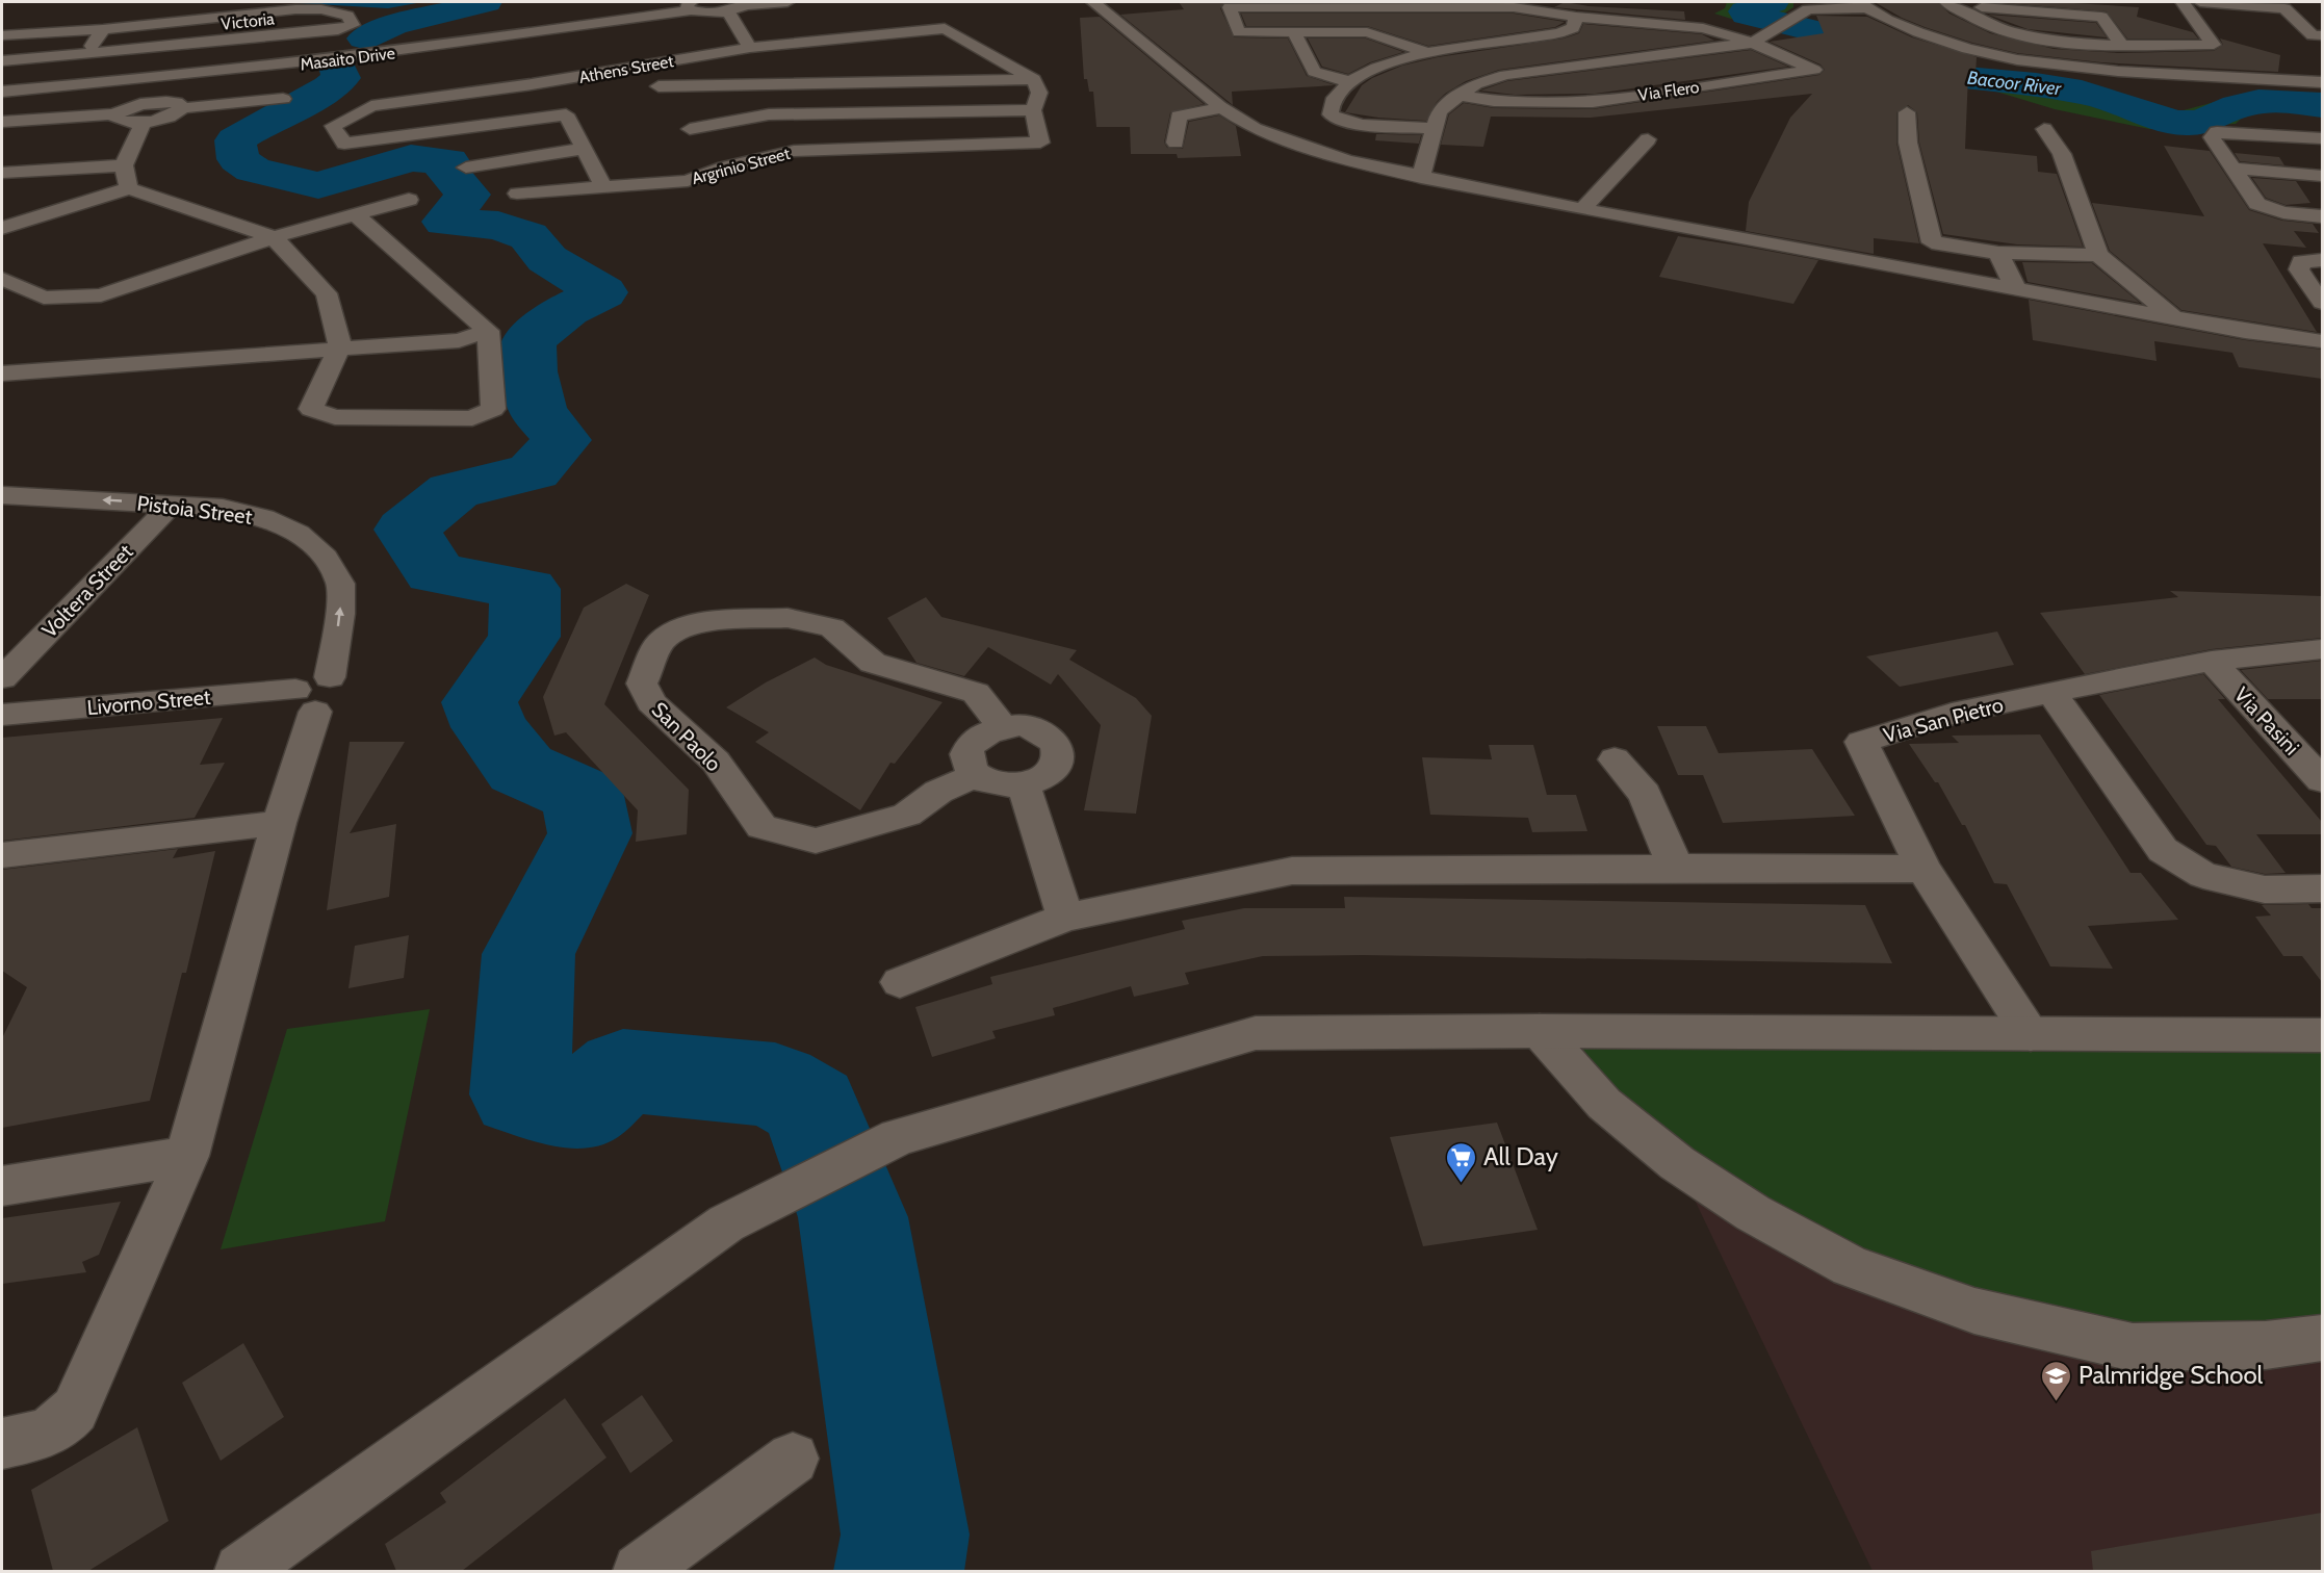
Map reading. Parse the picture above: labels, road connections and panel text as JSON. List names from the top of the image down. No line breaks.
{"streets":{"street":["Victoria","Masaito Drive","Athens Street","Via Flero","Argrinio Street","Pistoia Street","Voltera Street","Livorno Street","Via San Pietro","Via Pasini","San Paolo"]},"crossings":[["Pistoia Street","Voltera Street"],["Pistoia Street","Livorno Street"],["Via San Pietro","Via Pasini"]],"water":["Bacoor River"],"places":{"supermarket":["All Day"],"school or university":["Palmridge School"]}}
